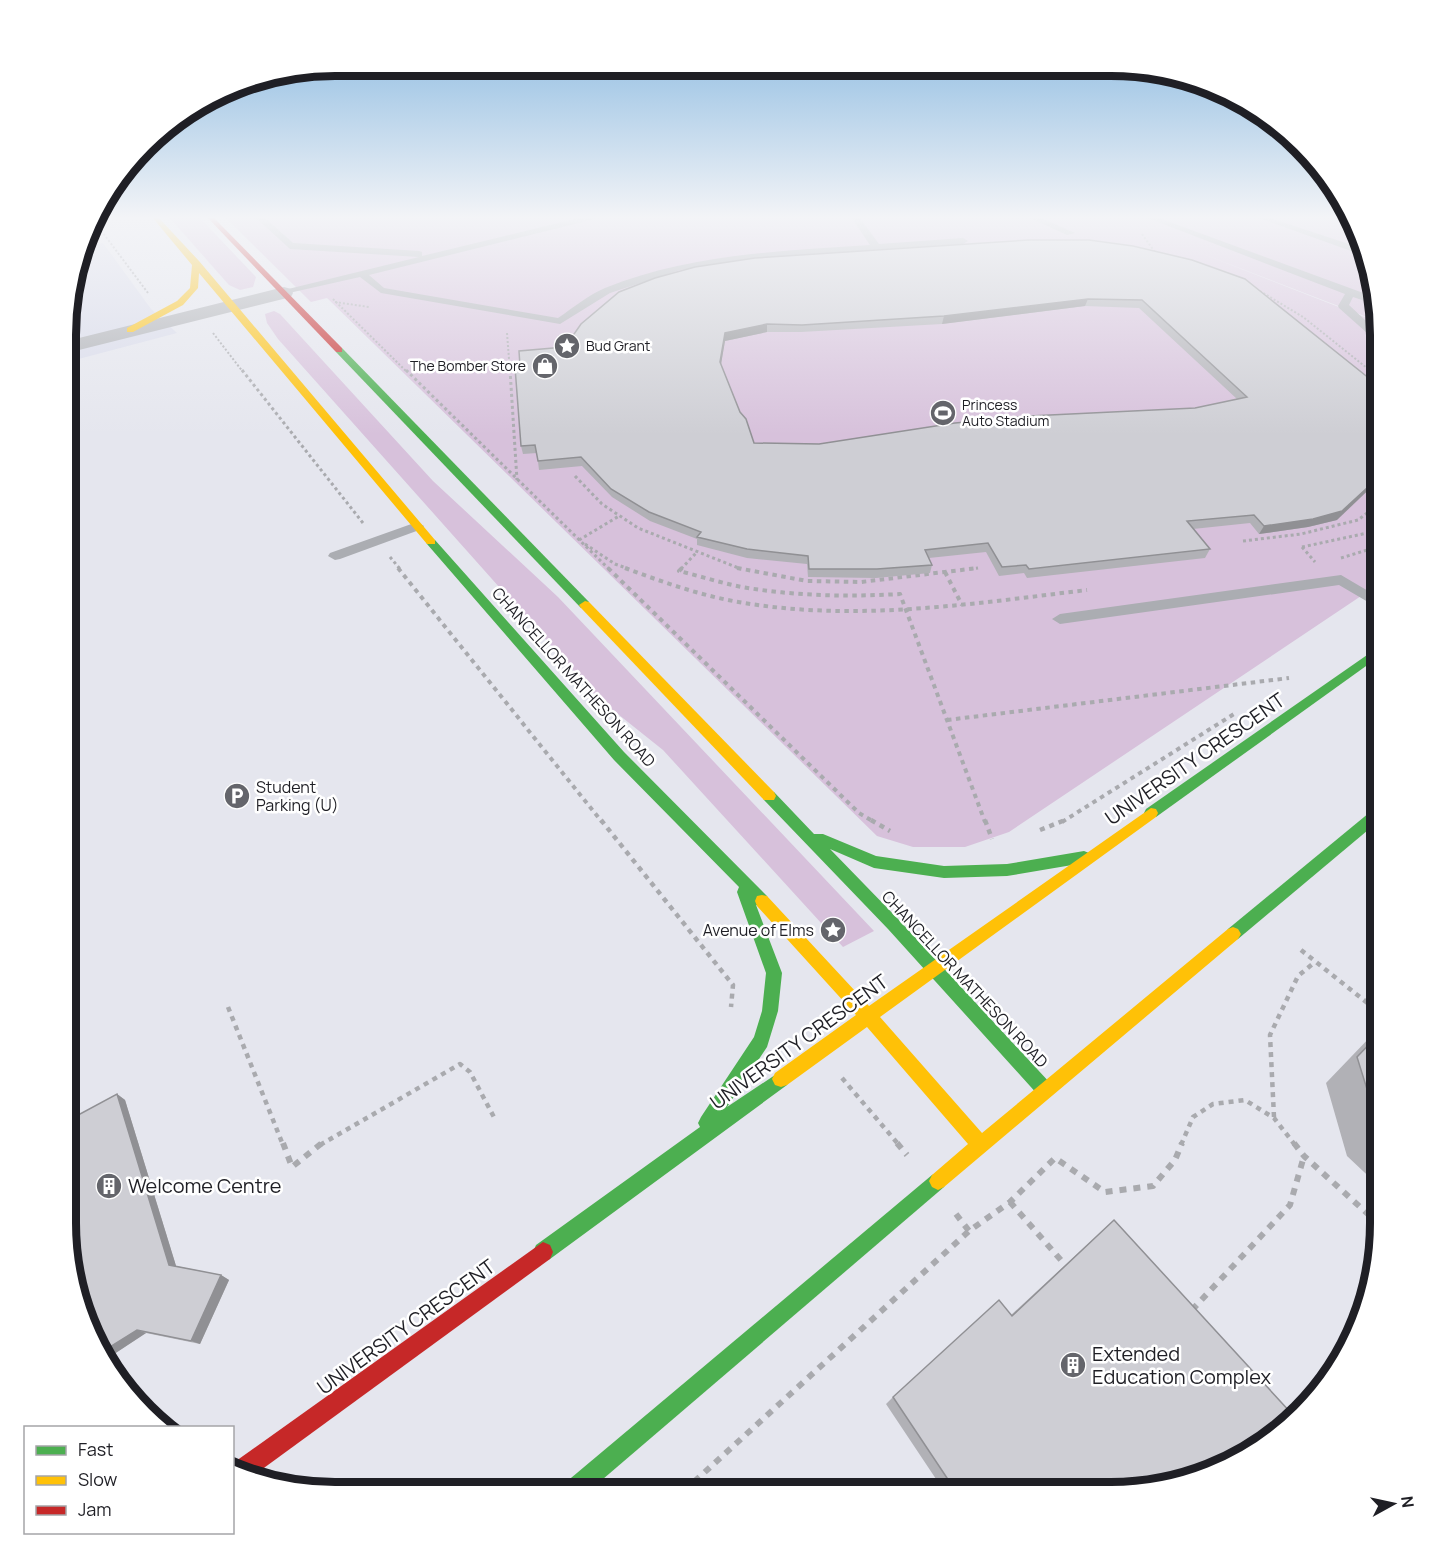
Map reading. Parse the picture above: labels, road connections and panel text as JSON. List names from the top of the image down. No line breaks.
{"streets":{"main road":["CHANCELLOR MATHESON ROAD","UNIVERSITY CRESCENT"]},"crossings":[["CHANCELLOR MATHESON ROAD","UNIVERSITY CRESCENT"]],"places":{"place":["Bud Grant","Avenue of Elms"],"shop":["The Bomber Store"],"sports":["Princess Auto Stadium"],"parking":["Student Parking (U)"],"building":["Welcome Centre","Extended Education Complex"]},"legend":["Fast","Slow","Jam"],"north":"right"}
